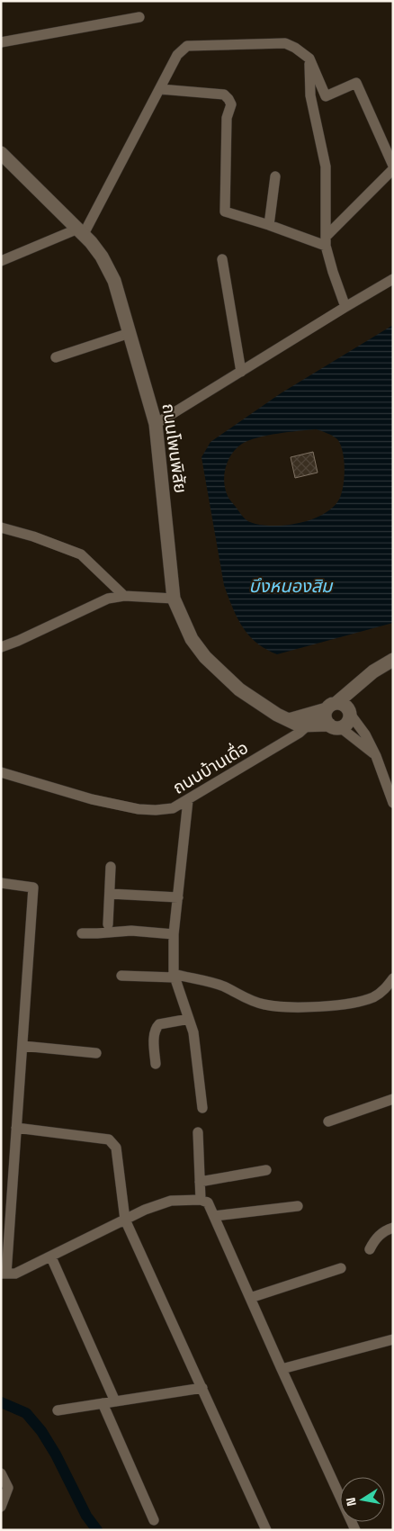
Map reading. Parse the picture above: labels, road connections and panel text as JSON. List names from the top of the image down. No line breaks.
{"streets":{"street":["ถนนโพนพิสัย","ถนนบ้านเดื่อ"]},"crossings":[["ถนนโพนพิสัย","ถนนบ้านเดื่อ"]],"water":["บึงหนองสิม"],"north":"left"}
